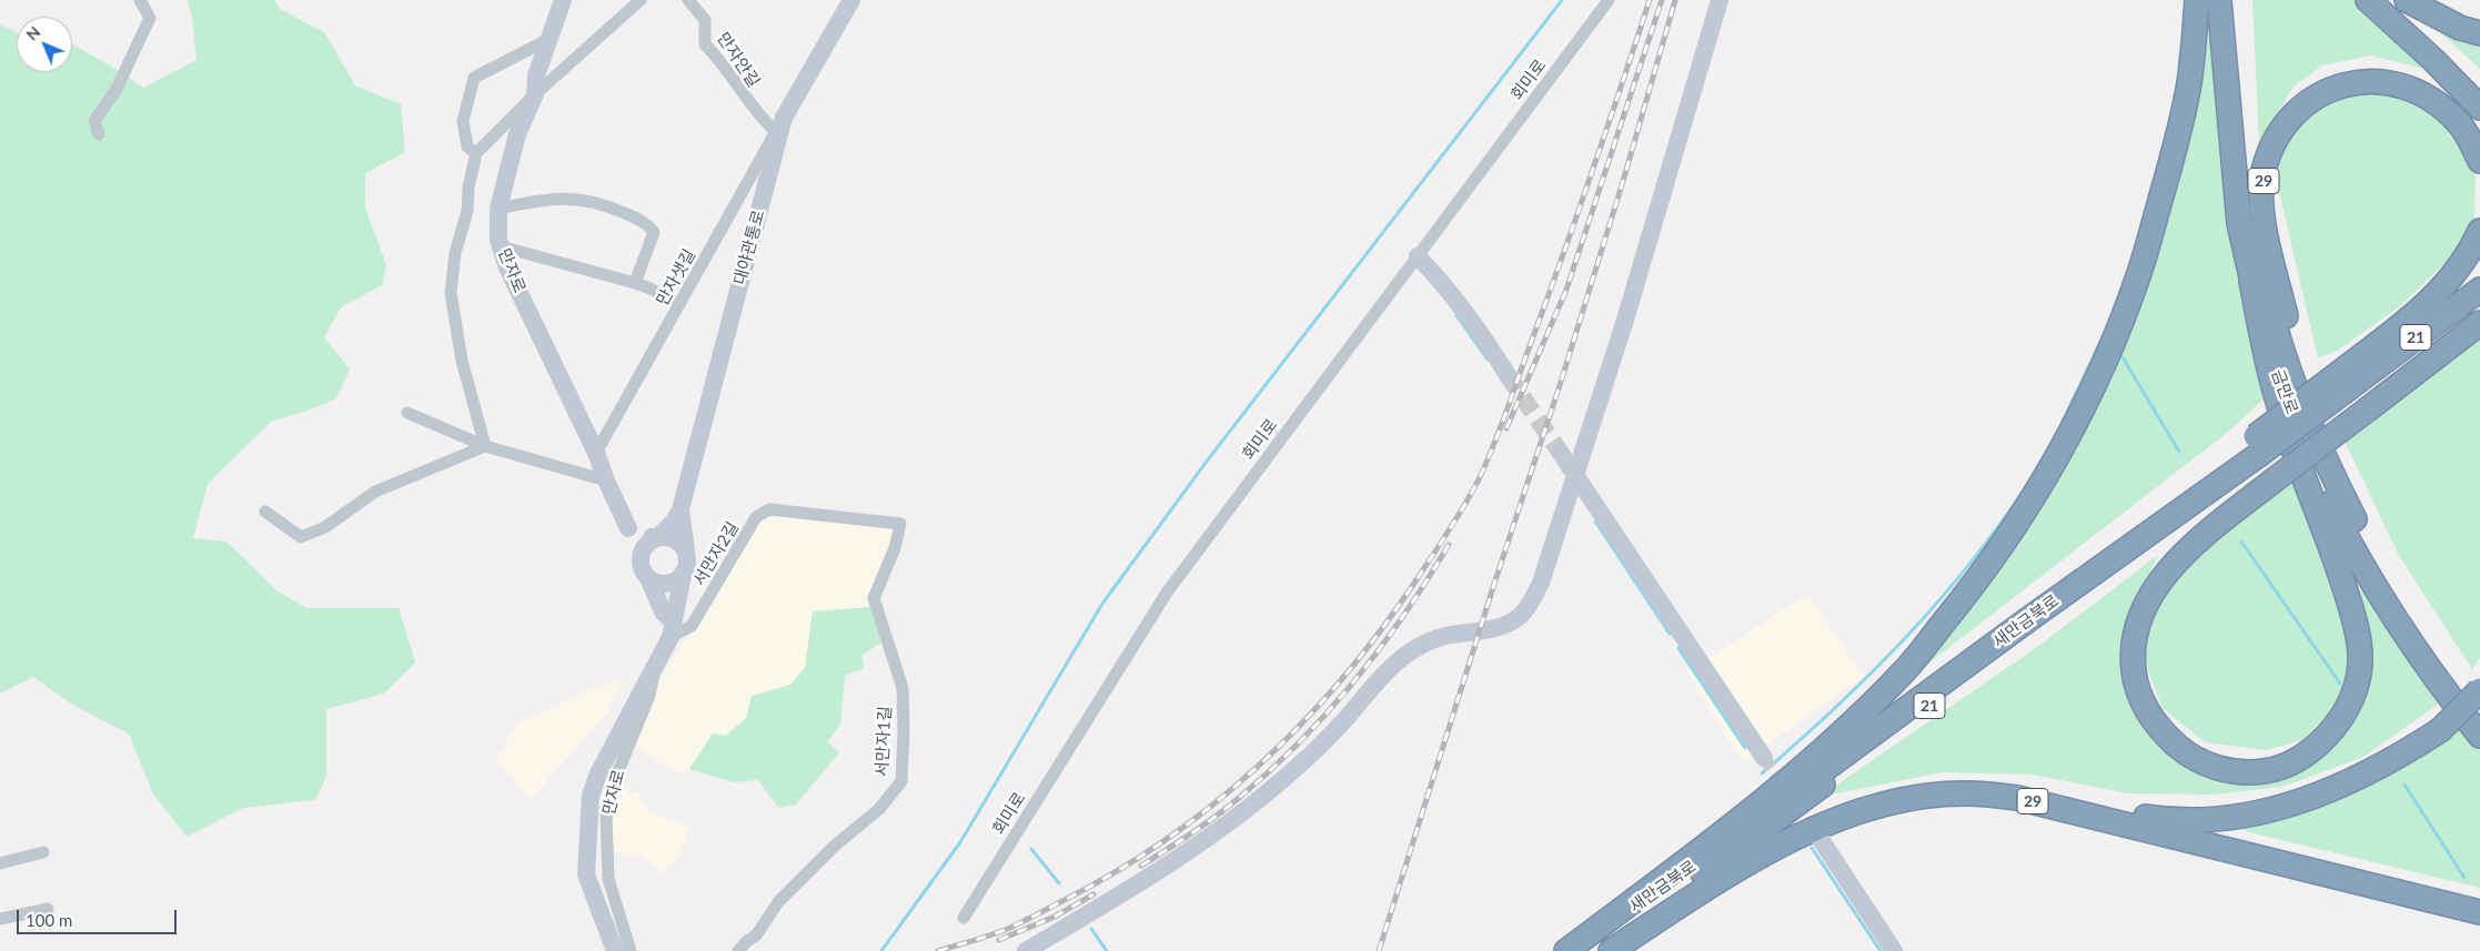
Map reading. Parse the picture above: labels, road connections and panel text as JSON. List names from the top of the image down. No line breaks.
{"streets":{"highway":["29","21","금만로","새만금북로"],"street":["만자안길","회미로","대야관통로","만자로","만자샛길","서만자2길","서만자1길"]},"crossings":[["만자안길","대야관통로"],["만자안길","만자샛길"],["29","금만로"],["대야관통로","만자샛길"],["만자로","만자샛길"],["만자로","서만자2길"],["서만자2길","서만자1길"]],"scale_bar":"100 m","north":"top left"}
